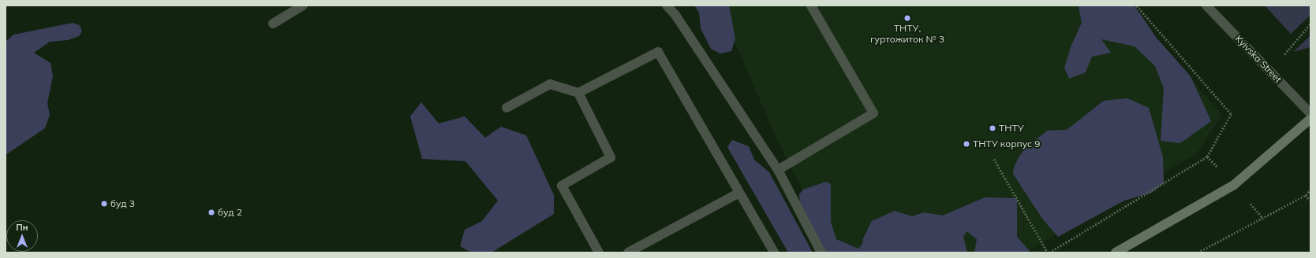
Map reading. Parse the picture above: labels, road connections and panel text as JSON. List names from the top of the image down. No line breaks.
{"streets":{"street":["Kyivska Street"]},"places":["ТНТУ, гуртожиток № 3","ТНТУ","ТНТУ корпус 9","буд 3","буд 2"],"north":"top"}
